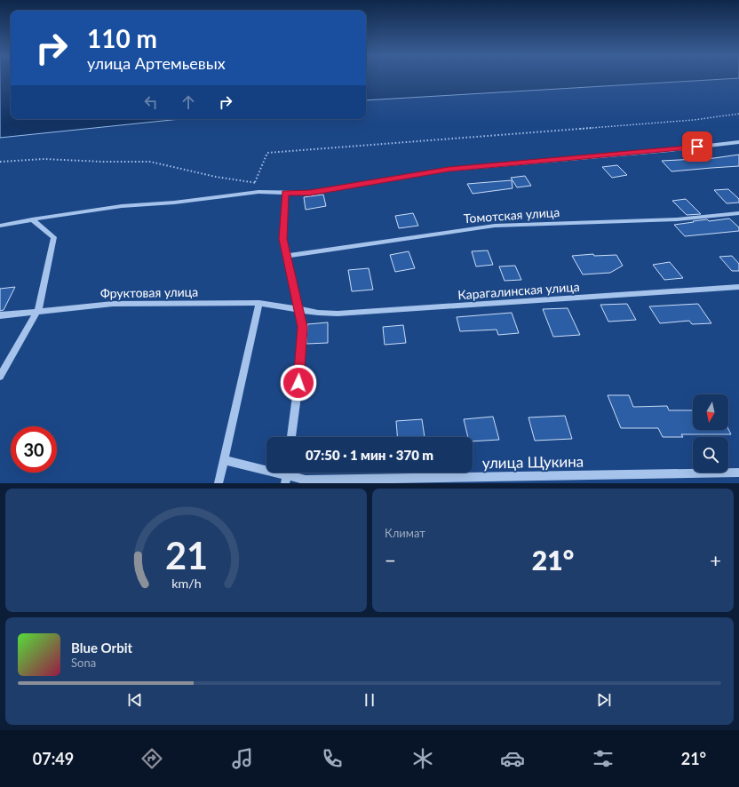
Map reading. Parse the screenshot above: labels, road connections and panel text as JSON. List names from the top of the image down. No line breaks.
{"streets":{"street":["Томотская улица","Карагалинская улица","Фруктовая улица","улица Щукина"]},"crossings":[["Карагалинская улица","Фруктовая улица"]],"north":"bottom","page":{"turn":["110 m","улица Артемьевых"],"limit":"30","trip":"07:50 · 1 мин · 370 m","tile":"Климат","heat":["−","21°","+"],"song":["Blue Orbit","Sona"],"tabs":["07:49","21°"],"gauge":["21","km/h"]}}
